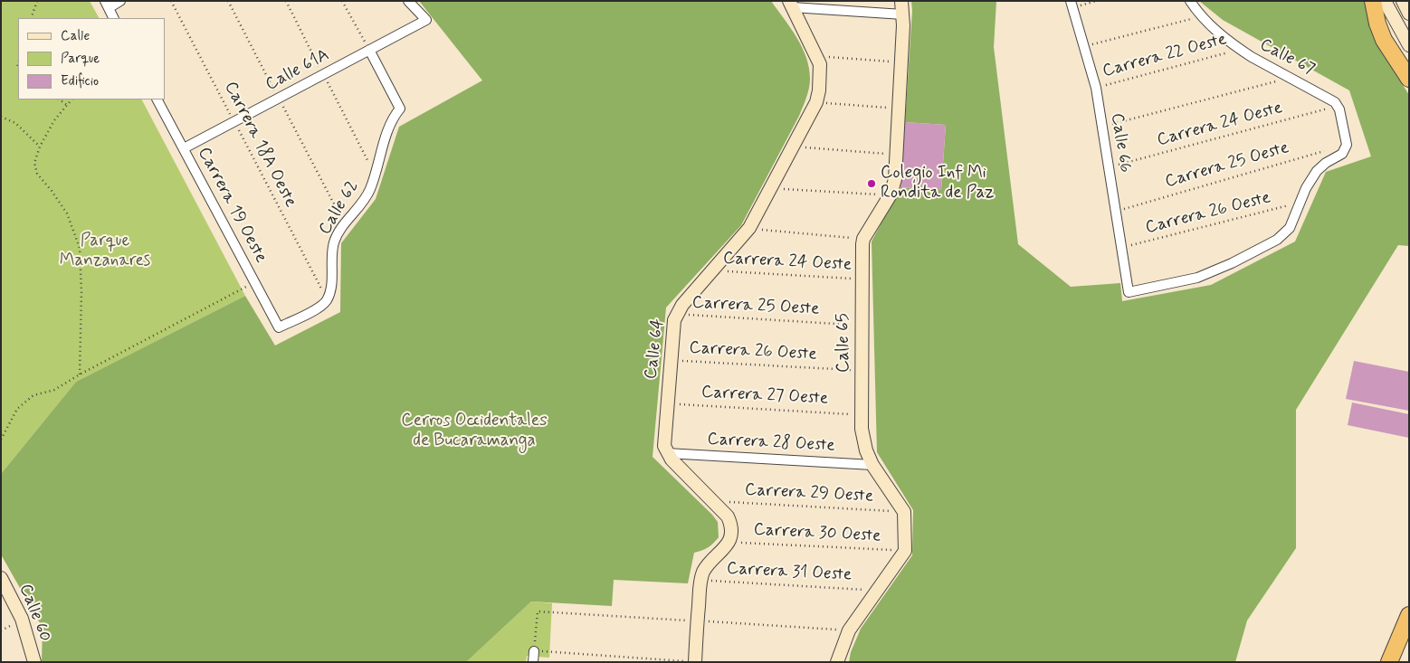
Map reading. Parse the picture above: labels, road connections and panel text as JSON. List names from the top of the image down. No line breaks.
{"streets":{"street":["Calle 67","Calle 61A","Calle 66","Carrera 19 Oeste","Calle 62","Calle 65","Calle 64","Carrera 28 Oeste","Calle 60"],"path":["Carrera 22 Oeste","Carrera 24 Oeste","Carrera 18A Oeste","Carrera 25 Oeste","Carrera 26 Oeste","Carrera 27 Oeste","Carrera 29 Oeste","Carrera 30 Oeste","Carrera 31 Oeste"]},"crossings":[["Carrera 22 Oeste","Calle 67"],["Carrera 22 Oeste","Calle 66"],["Calle 67","Carrera 24 Oeste"],["Calle 61A","Carrera 18A Oeste"],["Calle 61A","Carrera 19 Oeste"],["Calle 61A","Calle 62"],["Carrera 24 Oeste","Calle 66"],["Carrera 24 Oeste","Calle 65"],["Carrera 24 Oeste","Calle 64"],["Calle 66","Carrera 25 Oeste"],["Calle 66","Carrera 26 Oeste"],["Carrera 18A Oeste","Carrera 19 Oeste"],["Carrera 18A Oeste","Calle 62"],["Carrera 25 Oeste","Calle 65"],["Carrera 25 Oeste","Calle 64"],["Carrera 19 Oeste","Calle 62"],["Carrera 26 Oeste","Calle 65"],["Carrera 26 Oeste","Calle 64"],["Calle 65","Carrera 27 Oeste"],["Calle 65","Carrera 28 Oeste"],["Calle 65","Carrera 29 Oeste"],["Calle 64","Carrera 27 Oeste"],["Calle 64","Carrera 28 Oeste"]],"parks":["Parque Manzanares","Cerros Occidentales de Bucaramanga"],"places":["Colegio Inf Mi Rondita de Paz"],"legend":["Calle","Parque","Edificio"]}
